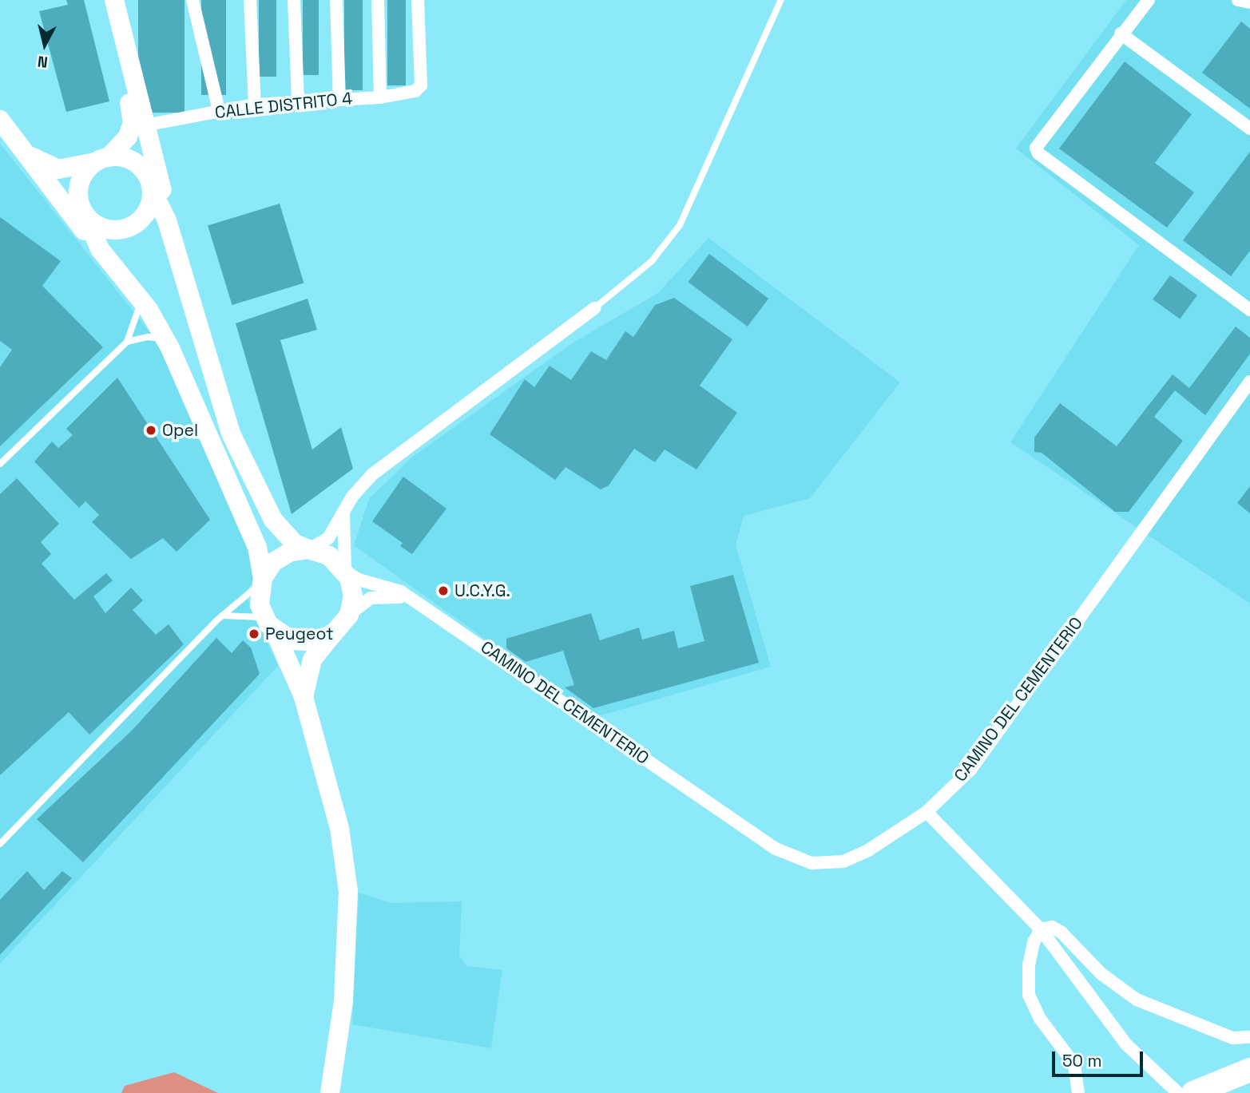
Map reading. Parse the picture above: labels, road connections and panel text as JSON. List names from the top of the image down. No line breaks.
{"streets":{"street":["CALLE DISTRITO 4","CAMINO DEL CEMENTERIO"]},"places":["Opel","U.C.Y.G.","Peugeot"],"scale_bar":"50 m","north":"bottom"}
